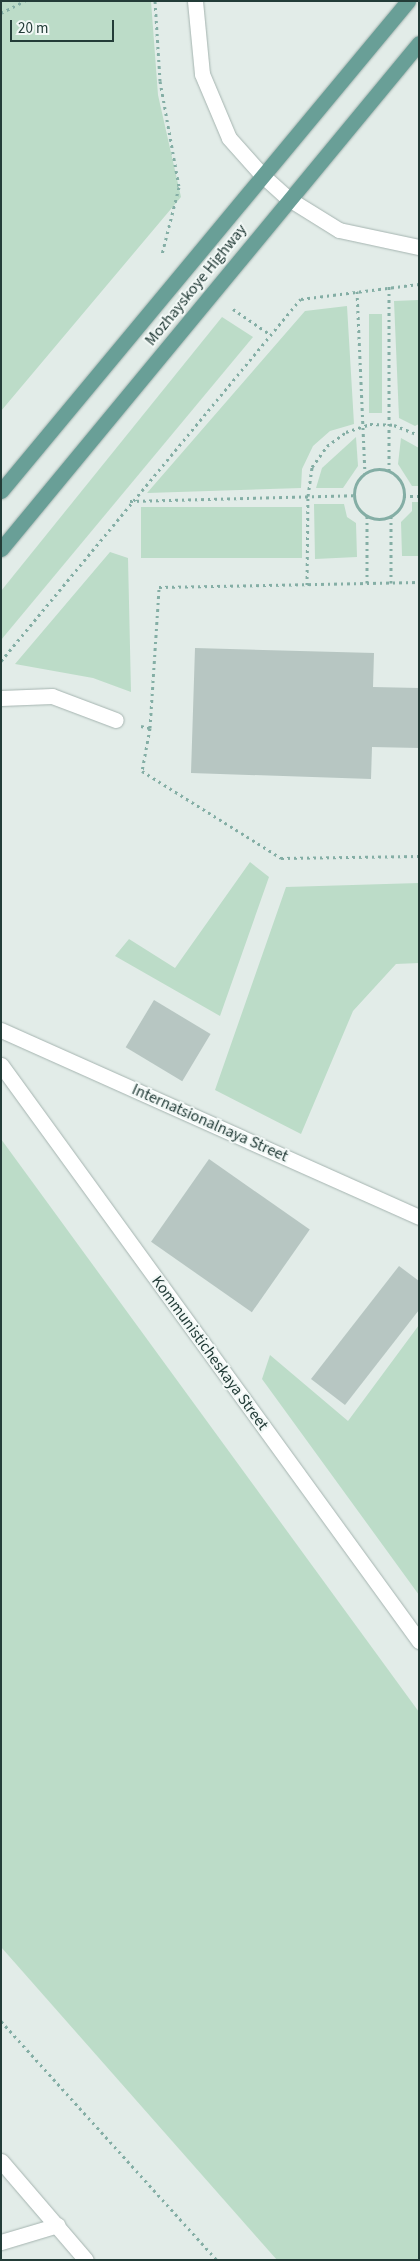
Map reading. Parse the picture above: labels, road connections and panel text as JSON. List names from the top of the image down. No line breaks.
{"streets":{"main road":["Mozhayskoye Highway"],"street":["Internatsionalnaya Street","Kommunisticheskaya Street"]},"scale_bar":"20 m"}
